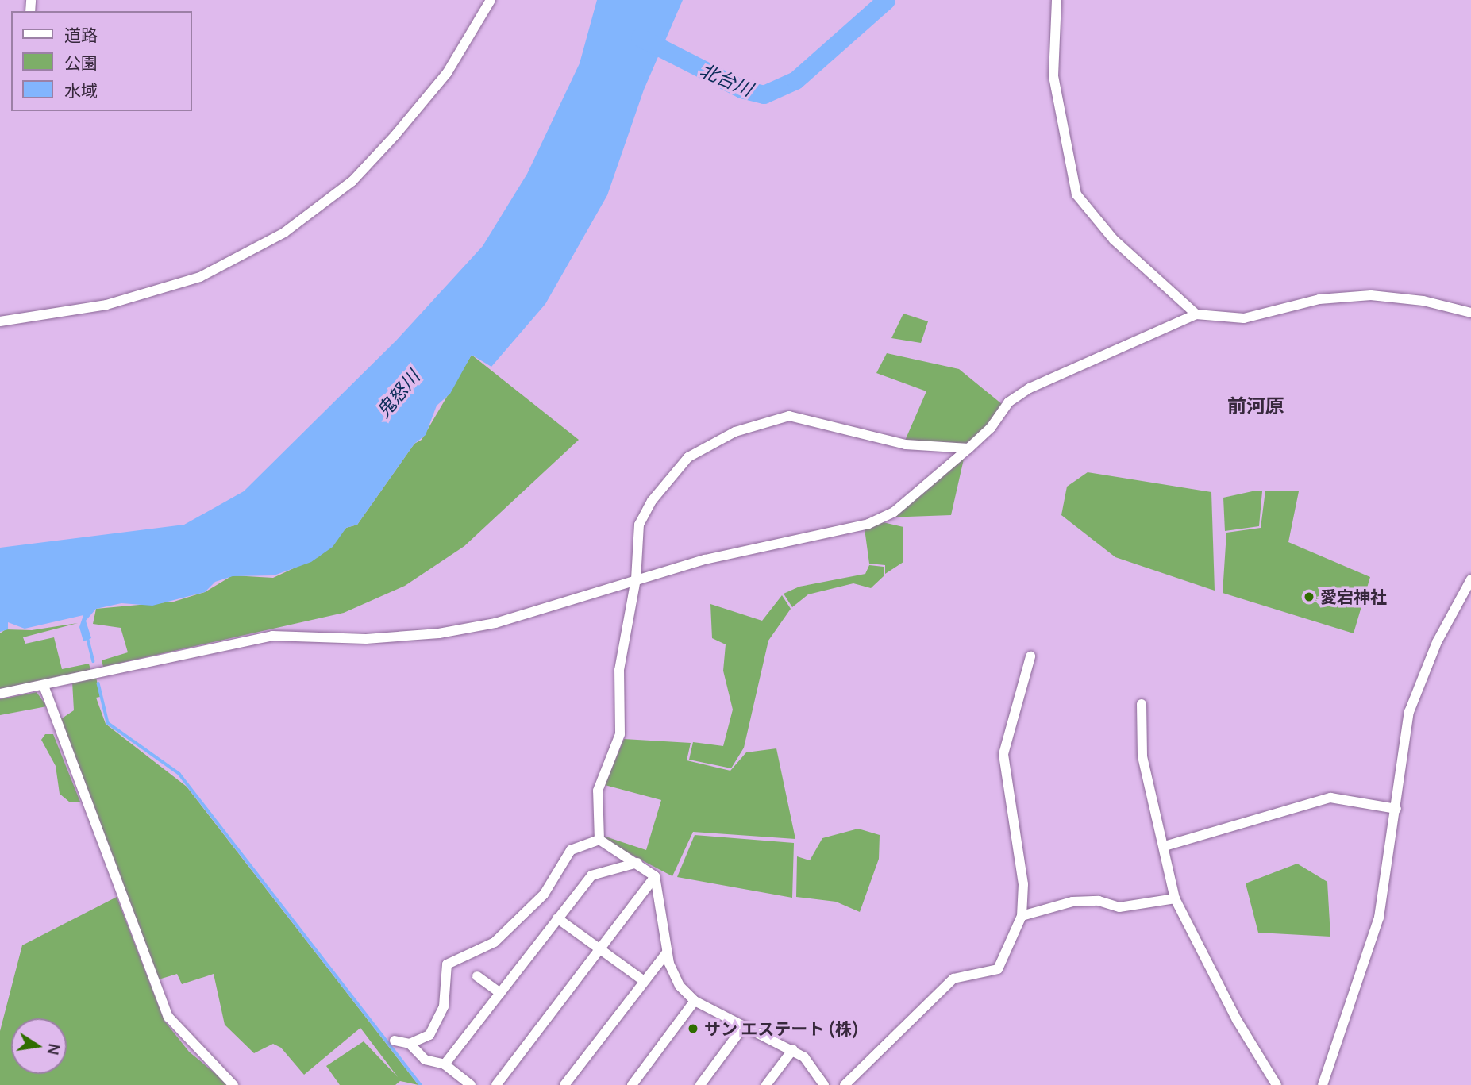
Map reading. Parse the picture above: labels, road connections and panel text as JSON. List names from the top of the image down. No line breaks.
{"districts":["前河原"],"water":["北台川","鬼怒川"],"places":["愛宕神社","サン エステート (株)"],"legend":["道路","公園","水域"],"north":"right"}
